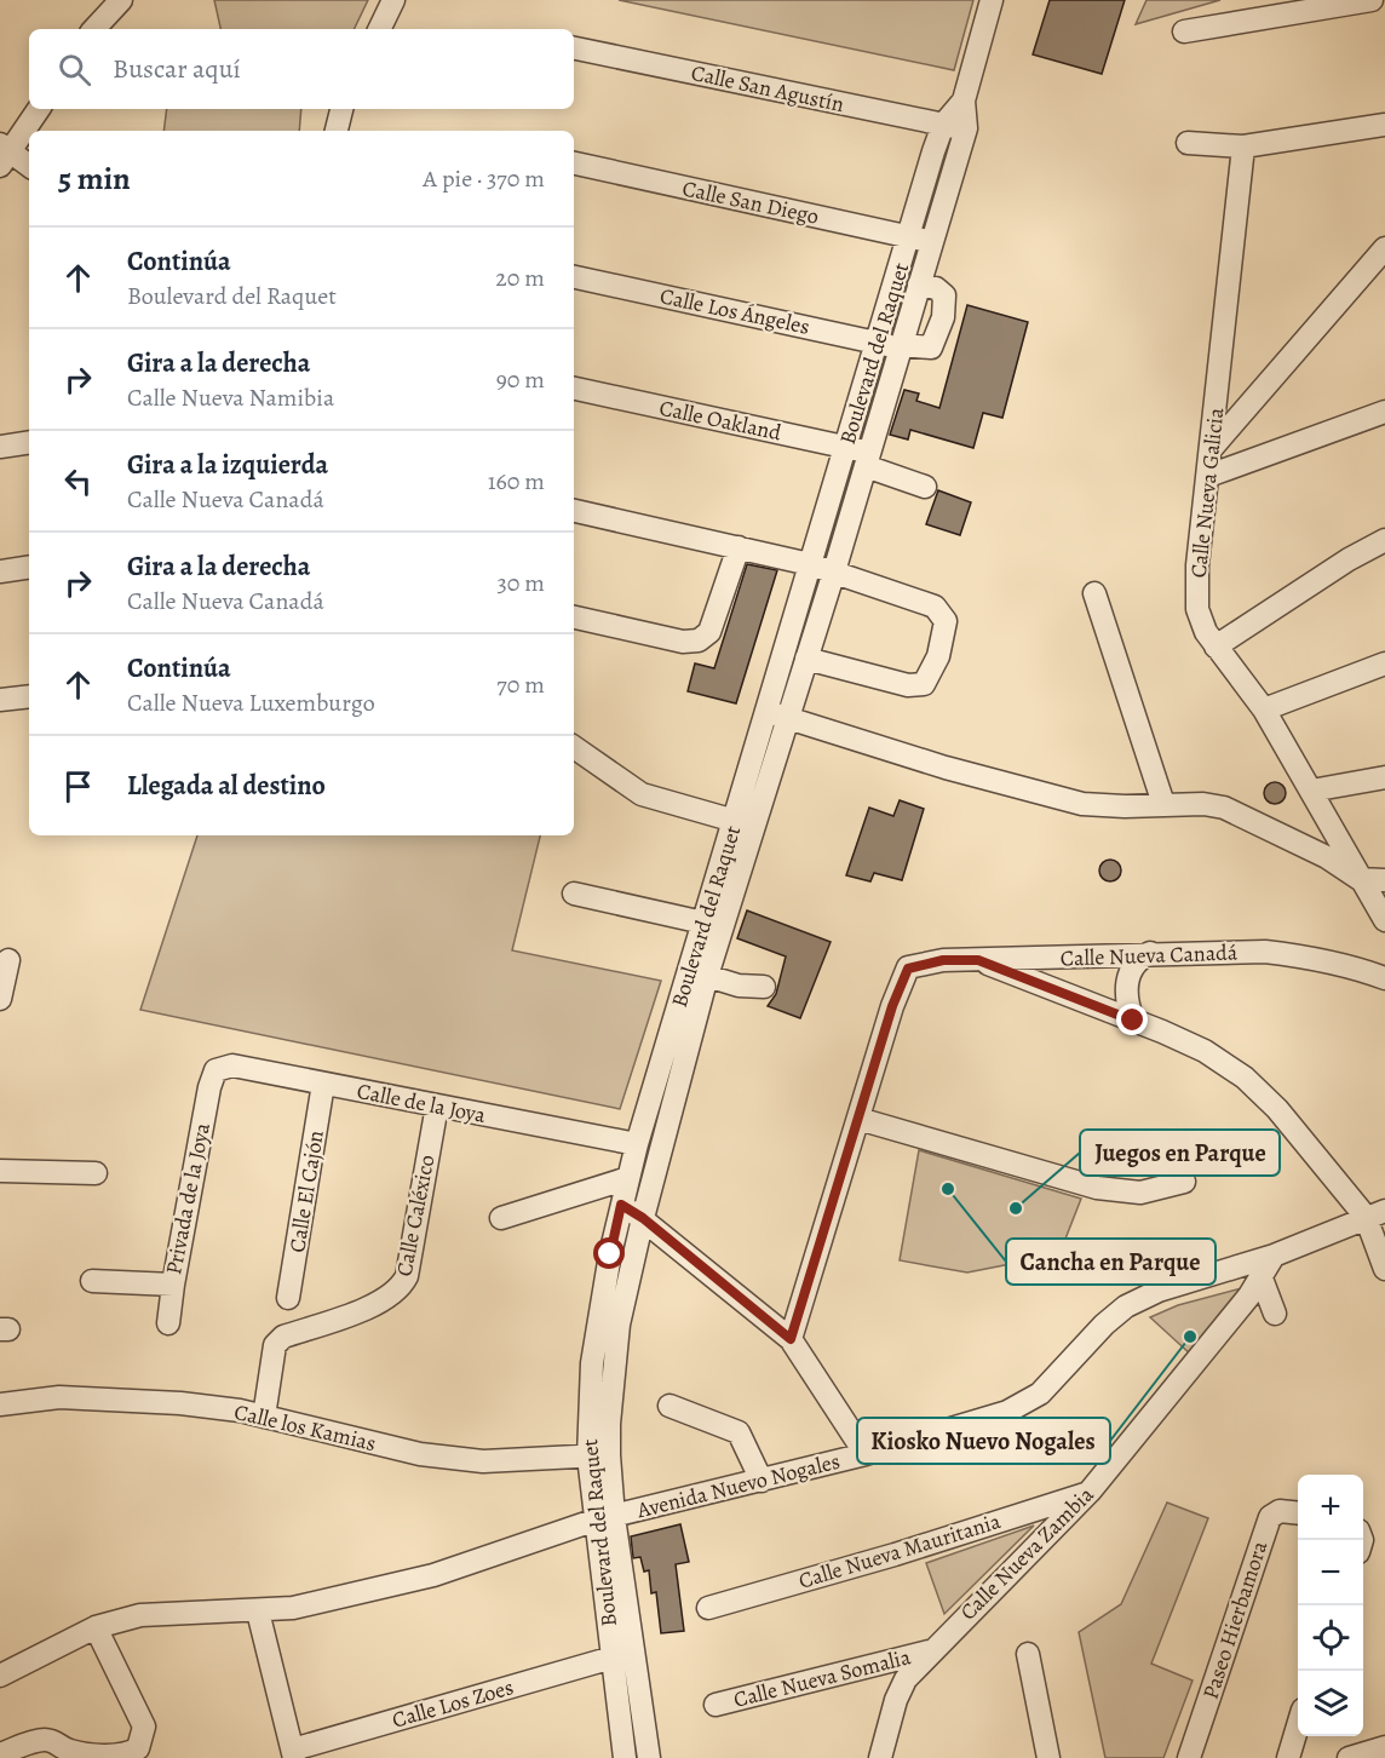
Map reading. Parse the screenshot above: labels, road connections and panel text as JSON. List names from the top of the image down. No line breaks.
{"streets":{"street":["Calle San Agustín","Calle San Diego","Calle Los Ángeles","Boulevard del Raquet","Calle Oakland","Calle Nueva Galicia","Calle Nueva Canadá","Calle de la Joya","Calle El Cajón","Privada de la Joya","Calle Caléxico","Calle los Kamias","Avenida Nuevo Nogales","Calle Nueva Mauritania","Calle Nueva Zambia","Paseo Hierbamora","Calle Nueva Somalia","Calle Los Zoes"]},"crossings":[["Calle San Agustín","Boulevard del Raquet"],["Calle San Diego","Boulevard del Raquet"],["Calle Los Ángeles","Boulevard del Raquet"],["Boulevard del Raquet","Calle Oakland"],["Boulevard del Raquet","Calle de la Joya"],["Boulevard del Raquet","Calle los Kamias"],["Boulevard del Raquet","Avenida Nuevo Nogales"],["Boulevard del Raquet","Calle Los Zoes"],["Calle de la Joya","Calle El Cajón"],["Calle de la Joya","Privada de la Joya"],["Calle de la Joya","Calle Caléxico"],["Calle Caléxico","Calle los Kamias"],["Avenida Nuevo Nogales","Calle Nueva Zambia"],["Calle Nueva Mauritania","Calle Nueva Zambia"],["Calle Nueva Zambia","Calle Nueva Somalia"]],"places":["Cancha en Parque","Juegos en Parque","Kiosko Nuevo Nogales"],"page":{"search":"Buscar aquí","heading":["5 min","A pie · 370 m"],"list":[["Continúa","Boulevard del Raquet","20 m"],["Gira a la derecha","Calle Nueva Namibia","90 m"],["Gira a la izquierda","Calle Nueva Canadá","160 m"],["Gira a la derecha","Calle Nueva Canadá","30 m"],["Continúa","Calle Nueva Luxemburgo","70 m"],"Llegada al destino"],"map_buttons":["+","−"]}}
